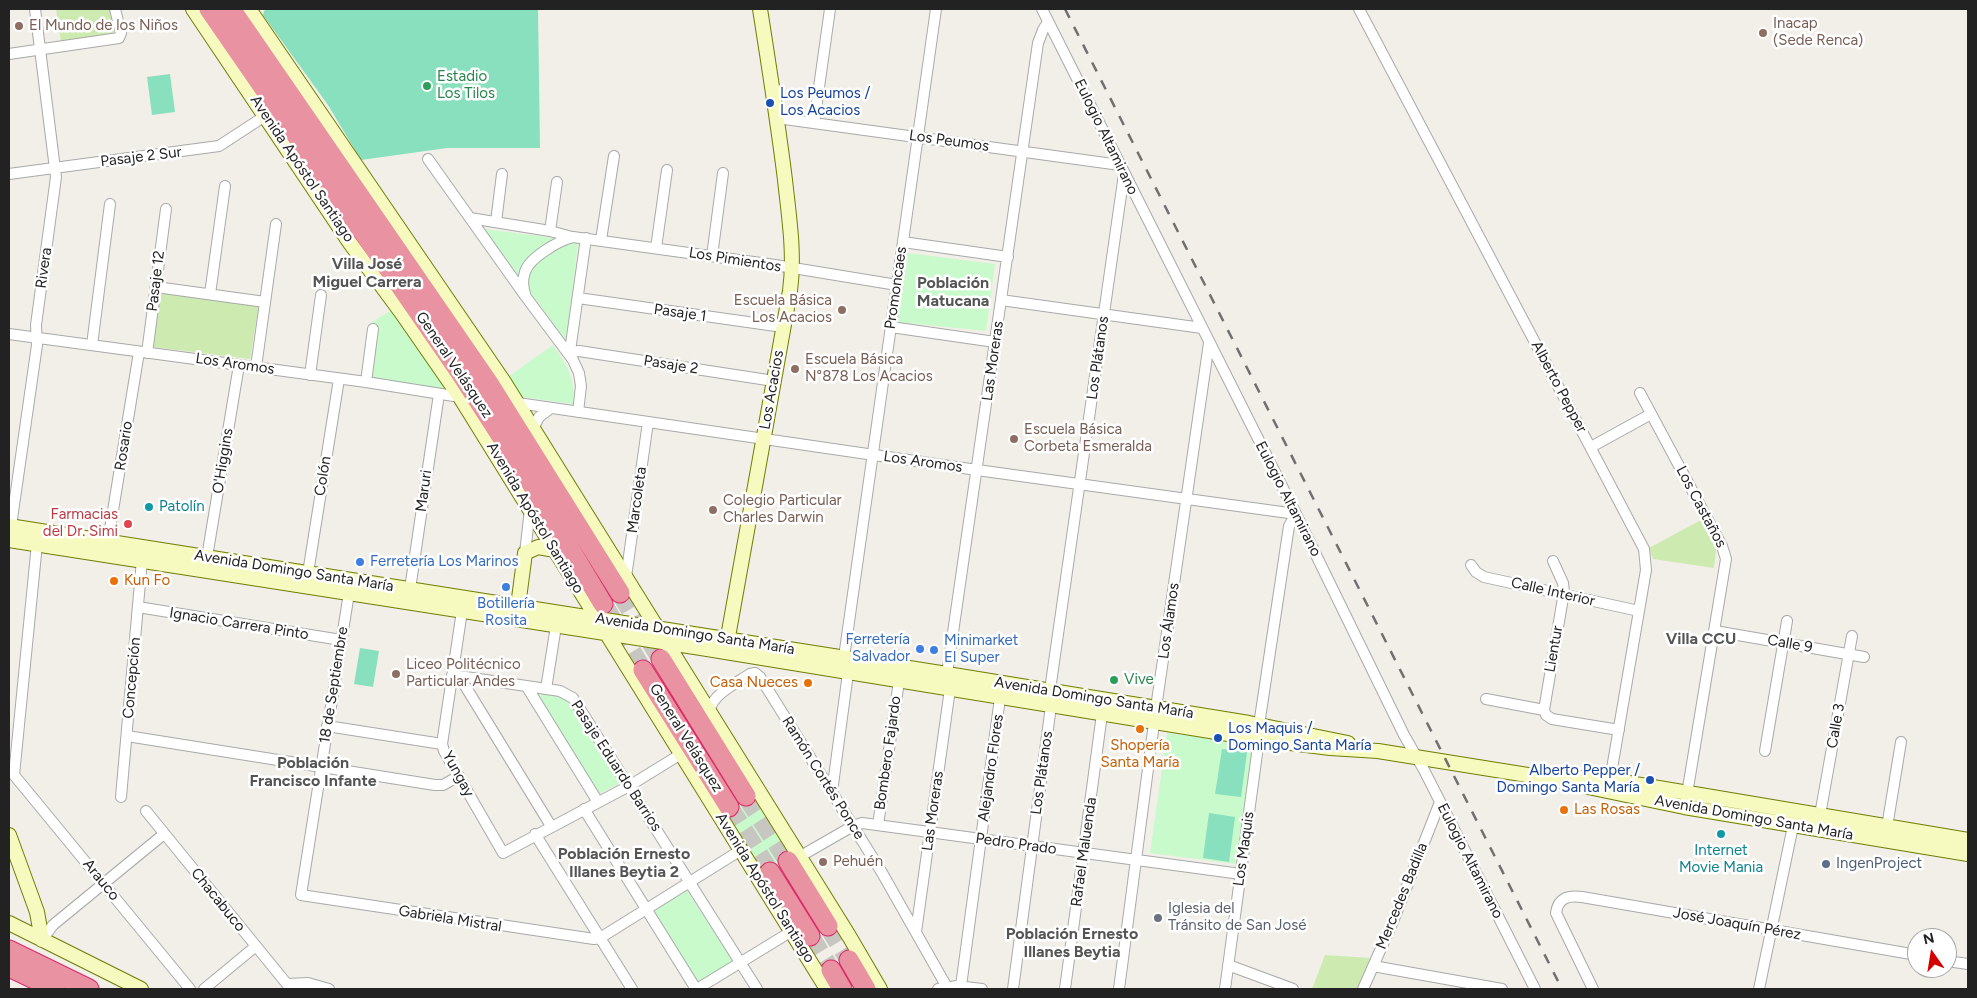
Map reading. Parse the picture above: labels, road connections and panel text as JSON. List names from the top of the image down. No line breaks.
{"streets":{"highway":["General Velásquez"],"main road":["Avenida Apóstol Santiago","Los Acacios","Avenida Domingo Santa María"],"street":["Eulogio Altamirano","Los Peumos","Pasaje 2 Sur","Los Pimientos","Rivera","Pasaje 12","Promoncaes","Pasaje 1","Los Plátanos","Las Moreras","Los Aromos","Pasaje 2","Alberto Pepper","Rosario","O'Higgins","Colón","Maruri","Marcoleta","Los Castaños","Calle Interior","Los Álamos","Ignacio Carrera Pinto","Calle 9","Lientur","Concepción","18 de Septiembre","Calle 3","Bombero Fajardo","Pasaje Eduardo Barrios","Alejandro Flores","Yungay","Ramón Cortés Ponce","Pedro Prado","Los Maquis","Rafael Maluenda","Arauco","Mercedes Badilla","Chacabuco","Gabriela Mistral","José Joaquín Pérez"]},"crossings":[["Eulogio Altamirano","Los Peumos"],["Eulogio Altamirano","Los Plátanos"],["Eulogio Altamirano","Las Moreras"],["Eulogio Altamirano","Los Aromos"],["Eulogio Altamirano","Avenida Domingo Santa María"],["Eulogio Altamirano","Los Álamos"],["Eulogio Altamirano","Los Maquis"],["Eulogio Altamirano","Mercedes Badilla"],["Los Peumos","Promoncaes"],["Los Peumos","Los Plátanos"],["Los Peumos","Las Moreras"],["Los Peumos","Los Acacios"],["Pasaje 2 Sur","Avenida Apóstol Santiago"],["Pasaje 2 Sur","Rivera"],["Avenida Apóstol Santiago","Los Aromos"],["Avenida Apóstol Santiago","General Velásquez"],["Avenida Apóstol Santiago","Avenida Domingo Santa María"],["Los Pimientos","Promoncaes"],["Los Pimientos","Los Acacios"],["Rivera","Los Aromos"],["Rivera","Avenida Domingo Santa María"],["Pasaje 12","Los Aromos"],["Pasaje 12","Rosario"],["Promoncaes","Los Aromos"],["Promoncaes","Avenida Domingo Santa María"],["Pasaje 1","Los Acacios"],["Los Plátanos","Los Aromos"],["Los Plátanos","Avenida Domingo Santa María"],["Los Plátanos","Pedro Prado"],["Las Moreras","Los Aromos"],["Las Moreras","Avenida Domingo Santa María"],["Las Moreras","Ramón Cortés Ponce"],["Las Moreras","Pedro Prado"],["Los Aromos","Los Acacios"],["Los Aromos","Rosario"],["Los Aromos","O'Higgins"],["Los Aromos","Colón"],["Los Aromos","Maruri"],["Los Aromos","Marcoleta"],["Los Aromos","Los Álamos"],["Los Aromos","Los Maquis"],["General Velásquez","Marcoleta"],["General Velásquez","Avenida Domingo Santa María"],["Pasaje 2","Los Acacios"],["Alberto Pepper","Avenida Domingo Santa María"],["Alberto Pepper","Calle Interior"],["Los Acacios","Avenida Domingo Santa María"],["Rosario","Avenida Domingo Santa María"],["O'Higgins","Avenida Domingo Santa María"],["Colón","Avenida Domingo Santa María"],["Maruri","Avenida Domingo Santa María"],["Los Castaños","Avenida Domingo Santa María"],["Los Castaños","Calle 9"],["Avenida Domingo Santa María","Los Álamos"],["Avenida Domingo Santa María","Concepción"],["Avenida Domingo Santa María","18 de Septiembre"],["Avenida Domingo Santa María","Calle 3"],["Avenida Domingo Santa María","Bombero Fajardo"],["Avenida Domingo Santa María","Alejandro Flores"],["Avenida Domingo Santa María","Los Maquis"],["Avenida Domingo Santa María","Rafael Maluenda"],["Calle Interior","Lientur"],["Los Álamos","Pedro Prado"],["Ignacio Carrera Pinto","Concepción"],["Ignacio Carrera Pinto","18 de Septiembre"],["Calle 9","Calle 3"],["18 de Septiembre","Yungay"],["18 de Septiembre","Gabriela Mistral"],["Bombero Fajardo","Pedro Prado"],["Alejandro Flores","Pedro Prado"],["Ramón Cortés Ponce","Pedro Prado"],["Pedro Prado","Los Maquis"],["Pedro Prado","Rafael Maluenda"]],"districts":["Villa José Miguel Carrera","Población Matucana","Villa CCU","Población Francisco Infante","Población Ernesto Illanes Beytia 2","Población Ernesto Illanes Beytia"],"places":["El Mundo de los Niños","Inacap (Sede Renca)","Estadio Los Tilos","Los Peumos / Los Acacios","Escuela Básica Los Acacios","Escuela Básica N°878 Los Acacios","Escuela Básica Corbeta Esmeralda","Patolín","Colegio Particular Charles Darwin","Farmacias del Dr. Simi","Ferretería Los Marinos","Kun Fo","Botillería Rosita","Ferretería Salvador","Minimarket El Super","Liceo Politécnico Particular Andes","Vive","Casa Nueces","Shopería Santa María","Los Maquis / Domingo Santa María","Alberto Pepper / Domingo Santa María","Las Rosas","Internet Movie Mania","Pehuén","IngenProject","Iglesia del Tránsito de San José"],"north":"top"}
